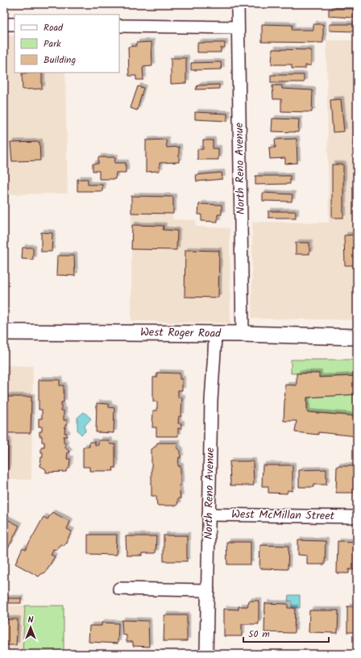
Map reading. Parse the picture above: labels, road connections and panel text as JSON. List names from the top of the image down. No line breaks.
{"streets":{"street":["North Reno Avenue","West Roger Road","West McMillan Street"]},"crossings":[["North Reno Avenue","West Roger Road"],["North Reno Avenue","West McMillan Street"]],"legend":["Road","Park","Building"],"scale_bar":"50 m","north":"top"}
